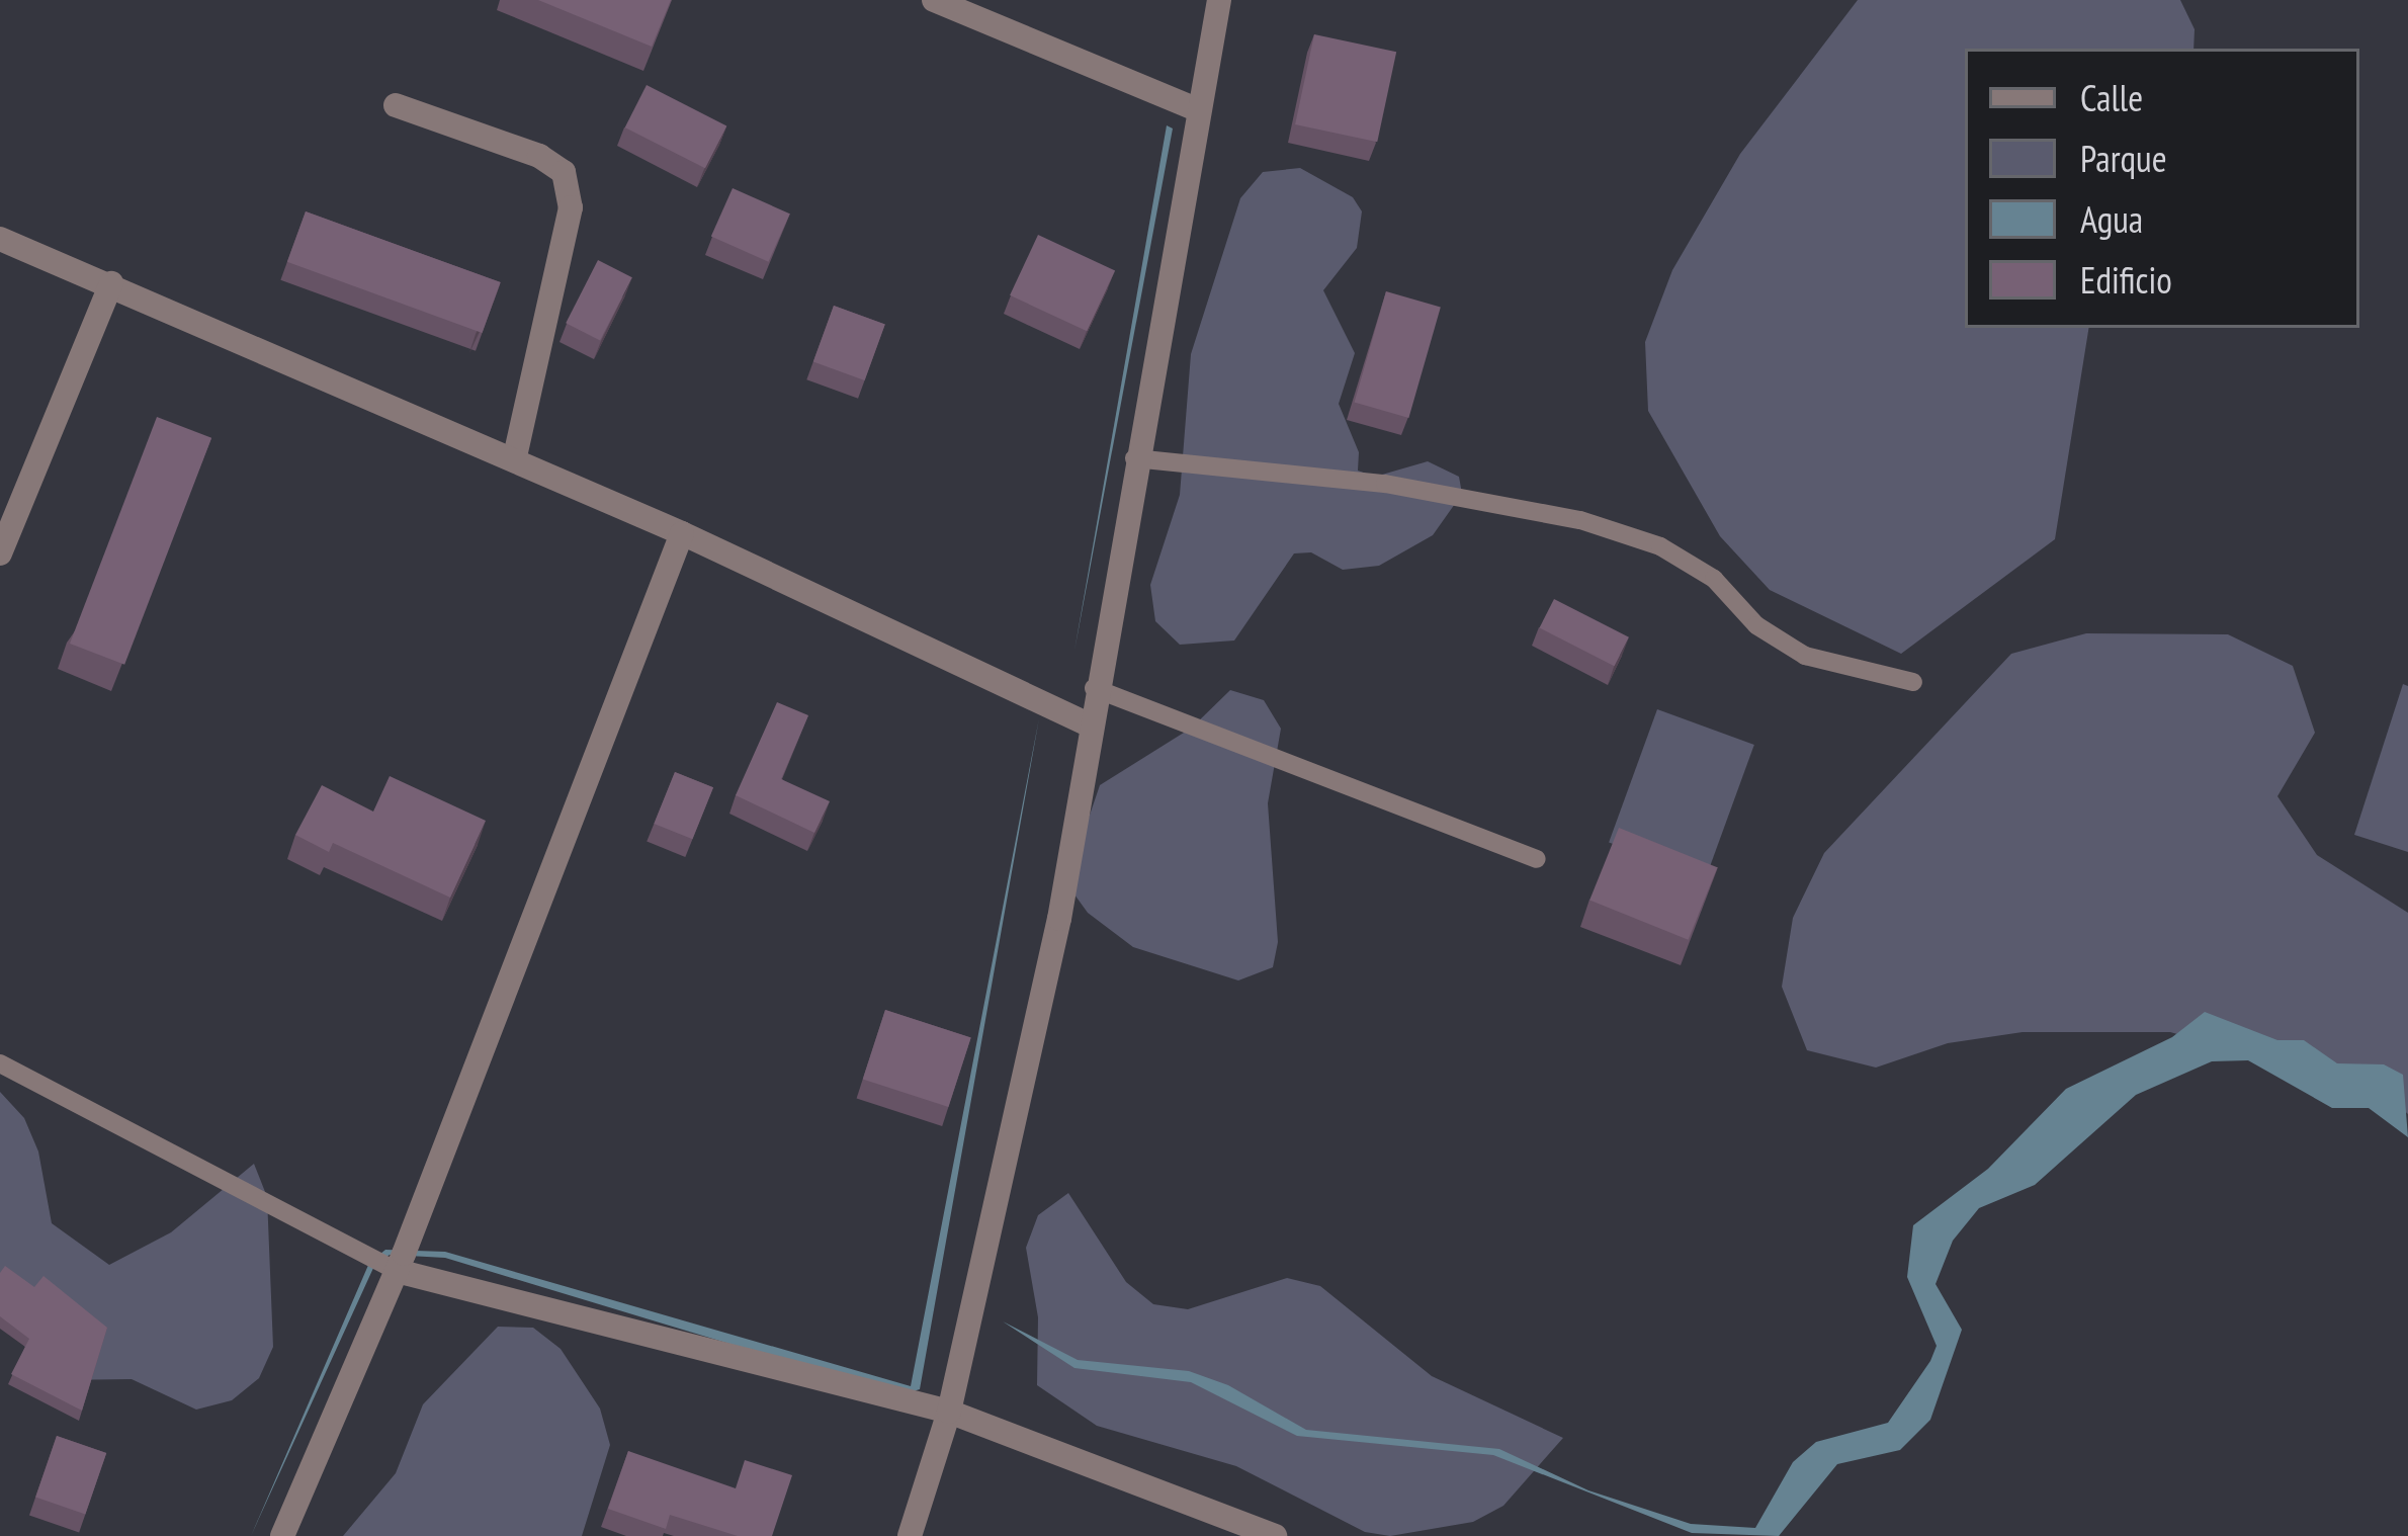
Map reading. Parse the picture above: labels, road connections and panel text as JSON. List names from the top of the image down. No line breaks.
{"legend":["Calle","Parque","Agua","Edificio"]}
